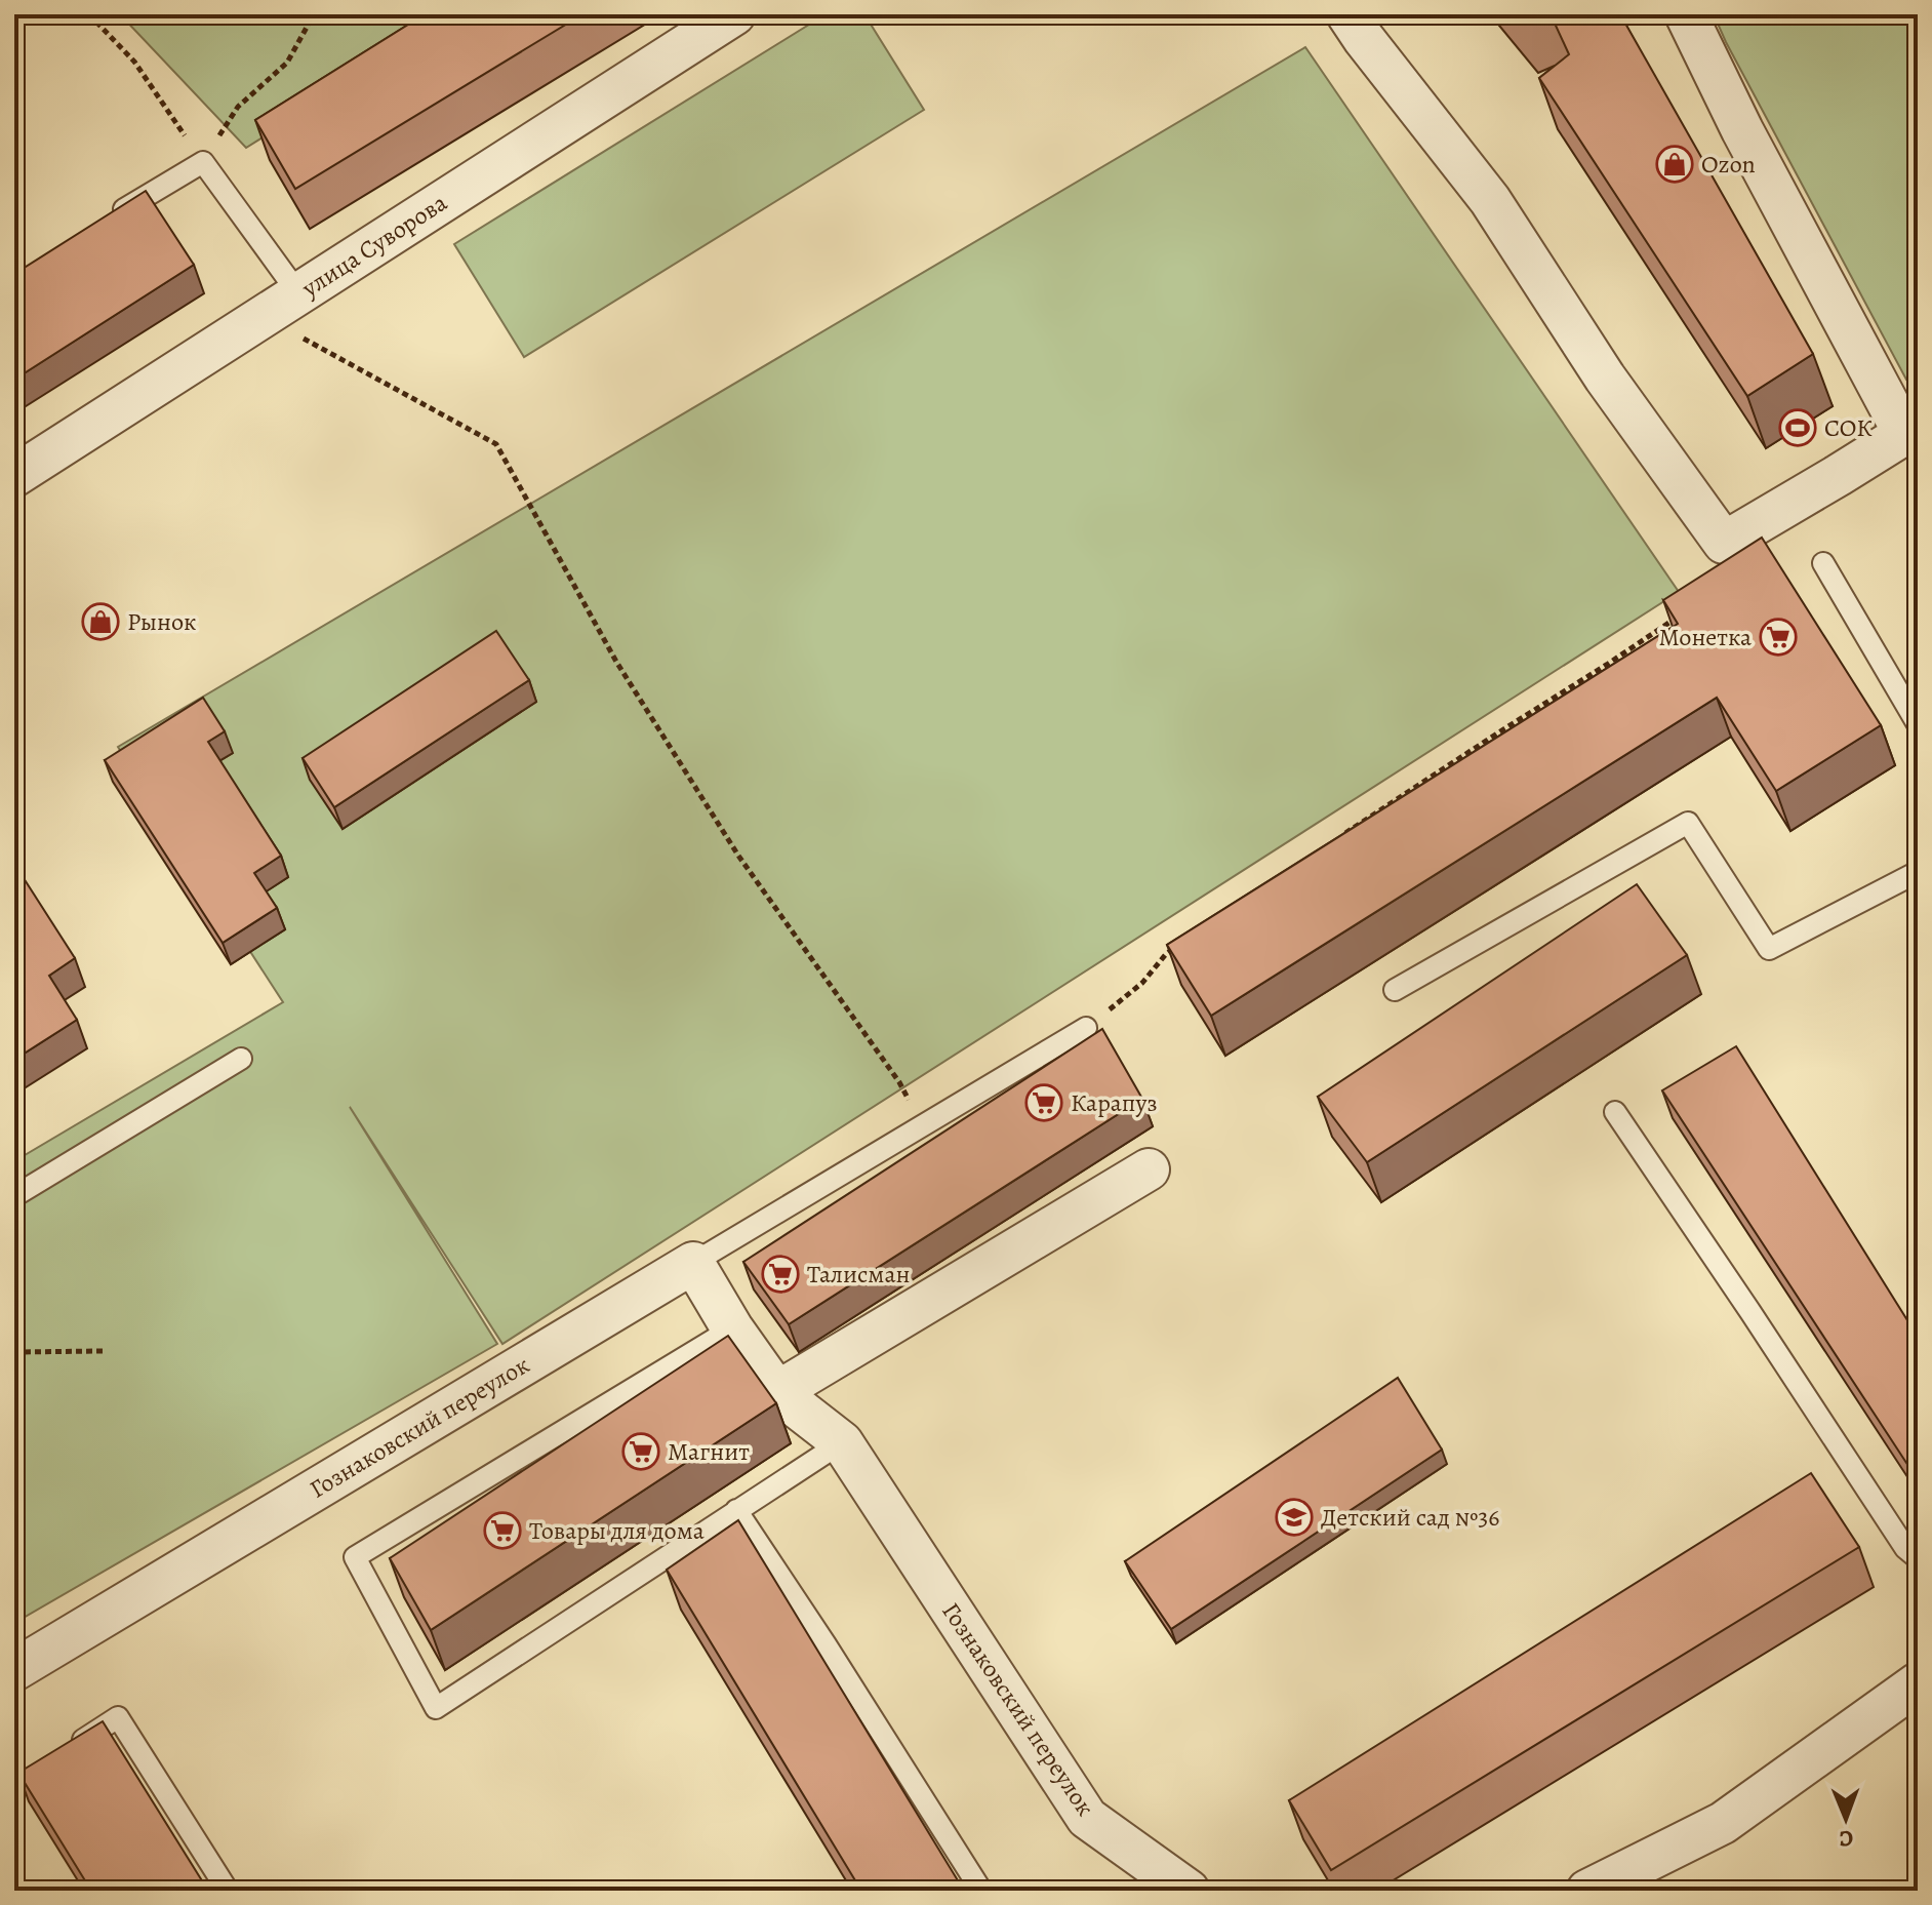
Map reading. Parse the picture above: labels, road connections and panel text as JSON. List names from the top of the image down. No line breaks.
{"streets":{"street":["улица Суворова","Гознаковский переулок"]},"places":{"shop":["Ozon","Рынок"],"sports":["СОК"],"supermarket":["Монетка","Карапуз","Талисман","Магнит","Товары для дома"],"school or university":["Детский сад №36"]},"north":"bottom"}
